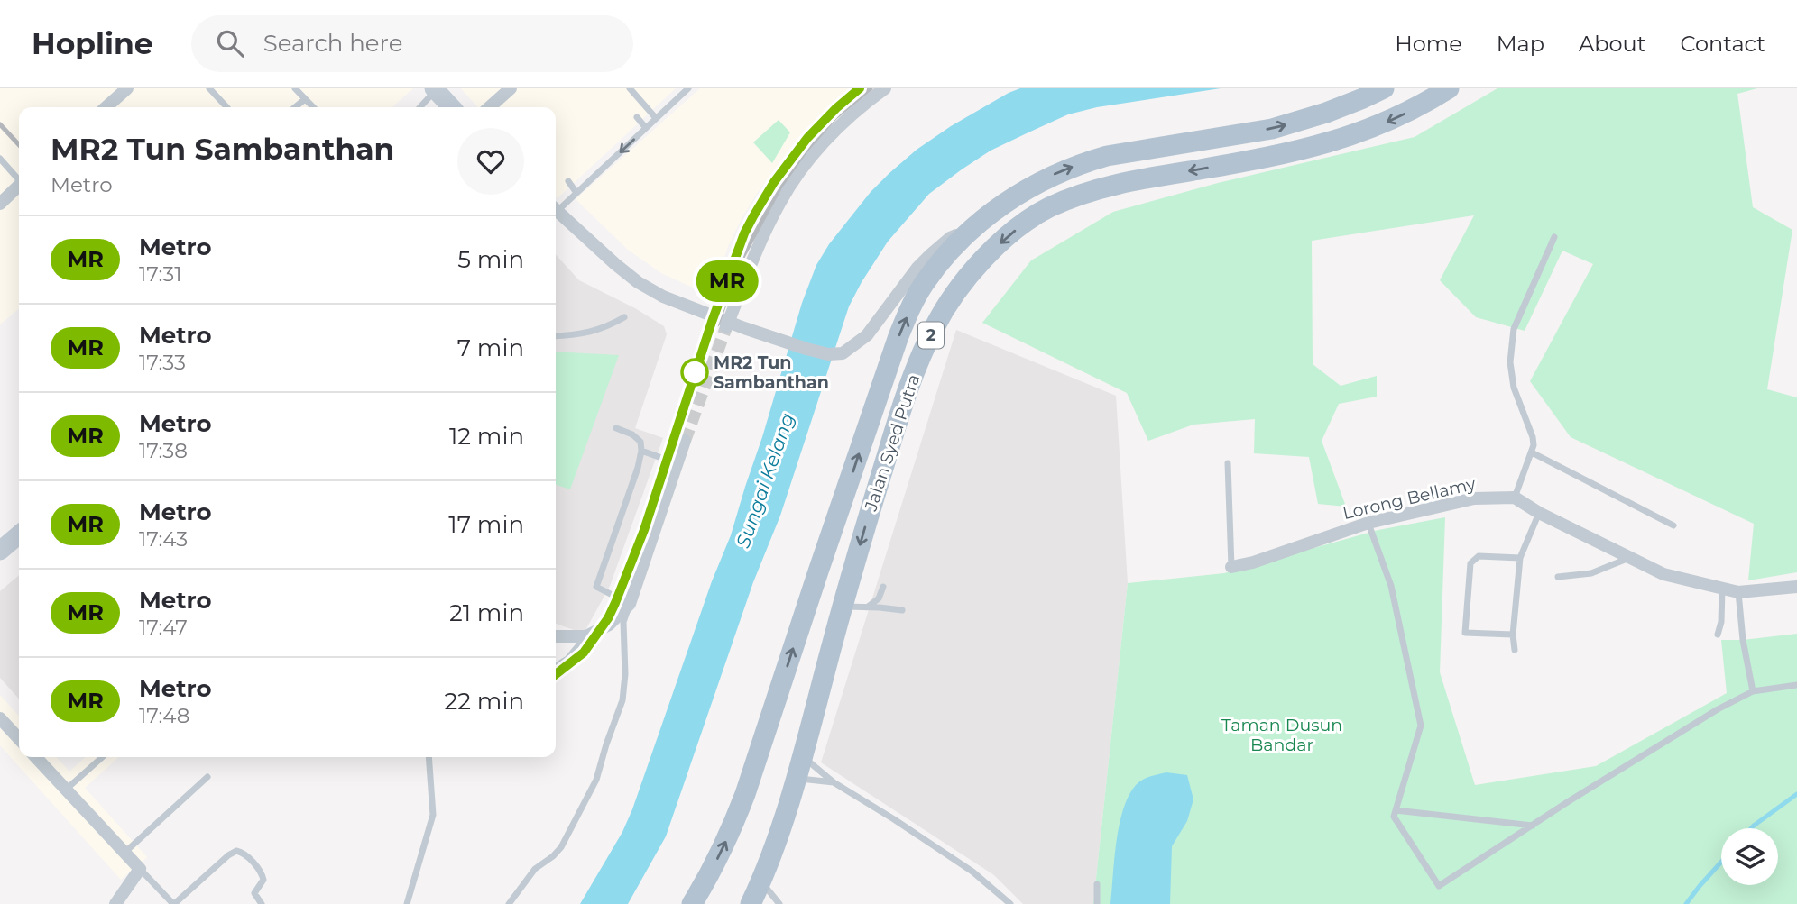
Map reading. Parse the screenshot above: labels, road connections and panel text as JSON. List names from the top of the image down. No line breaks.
{"streets":{"main road":["2","Jalan Syed Putra"],"street":["Lorong Bellamy"]},"water":["Sungai Kelang"],"parks":["Taman Dusun Bandar"],"places":["MR2 Tun Sambanthan"],"lines":["metro line MR"],"page":{"header":"Hopline","search":"Search here","nav":["Home","Map","About","Contact"],"on_map":"MR","heading":["MR2 Tun Sambanthan","Metro"],"list":[{"mark":"MR","name":"Metro","note":"17:31","value":"5 min"},{"mark":"MR","name":"Metro","note":"17:33","value":"7 min"},{"mark":"MR","name":"Metro","note":"17:38","value":"12 min"},{"mark":"MR","name":"Metro","note":"17:43","value":"17 min"},{"mark":"MR","name":"Metro","note":"17:47","value":"21 min"},{"mark":"MR","name":"Metro","note":"17:48","value":"22 min"}]}}
